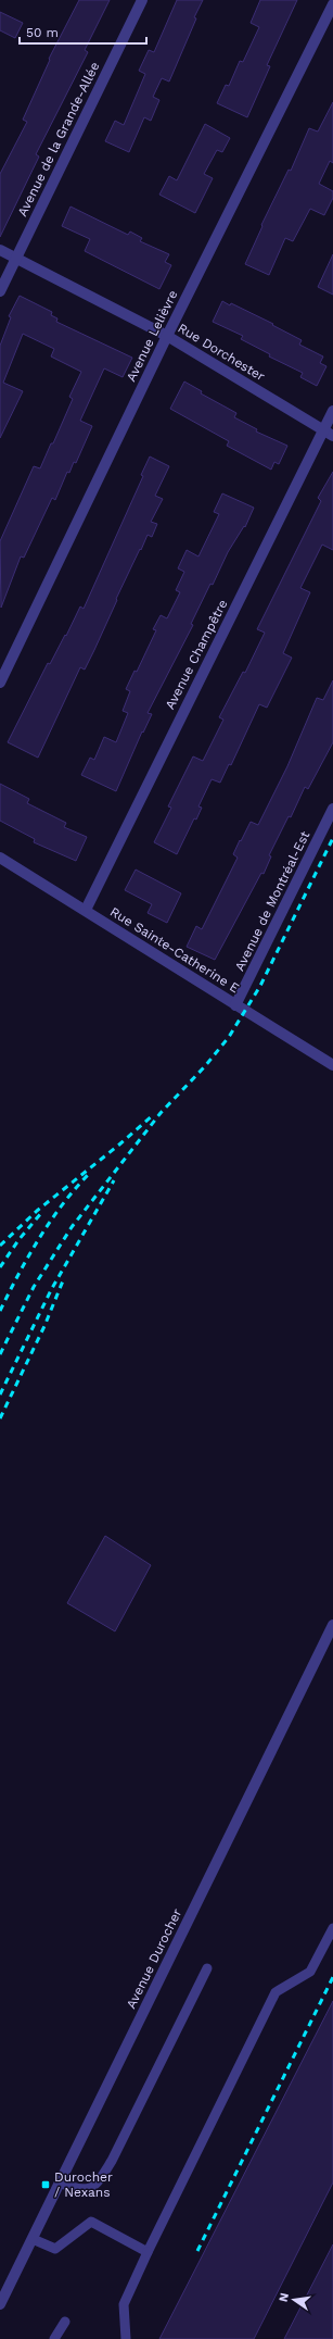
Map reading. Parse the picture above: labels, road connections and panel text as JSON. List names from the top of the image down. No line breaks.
{"streets":{"street":["Avenue de la Grande-Allée","Avenue Lelièvre","Rue Dorchester","Avenue Champêtre","Avenue de Montréal-Est","Rue Sainte-Catherine E","Avenue Durocher"]},"crossings":[["Avenue de la Grande-Allée","Rue Dorchester"],["Avenue Lelièvre","Rue Dorchester"],["Rue Dorchester","Avenue Champêtre"],["Avenue Champêtre","Rue Sainte-Catherine E"],["Avenue de Montréal-Est","Rue Sainte-Catherine E"]],"places":{"transit":["Durocher / Nexans"]},"scale_bar":"50 m","north":"left"}
